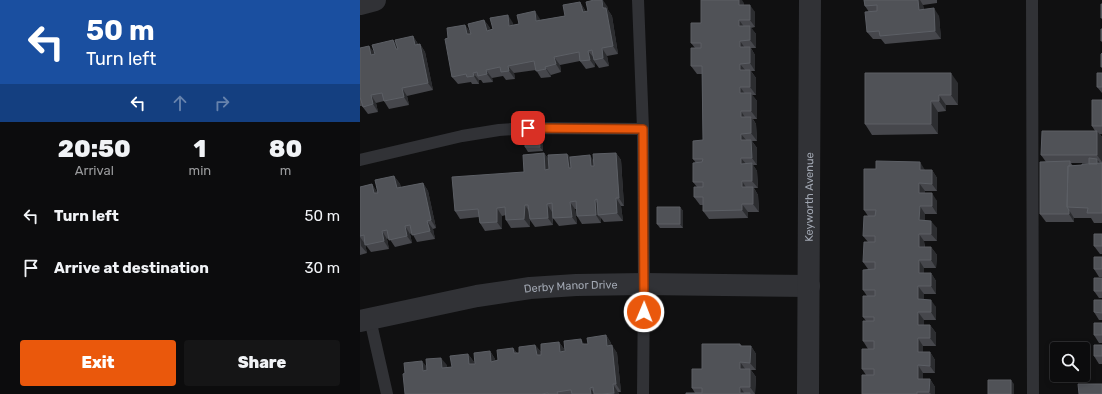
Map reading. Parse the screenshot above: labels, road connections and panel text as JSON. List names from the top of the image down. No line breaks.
{"streets":{"street":["Keyworth Avenue","Derby Manor Drive"]},"crossings":[["Keyworth Avenue","Derby Manor Drive"]],"page":{"turn":["50 m","Turn left"],"eta":["20:50","Arrival","1","min","80","m"],"list":[{"name":"Turn left","value":"50 m"},{"name":"Arrive at destination","value":"30 m"}],"buttons":["Exit","Share"]}}
